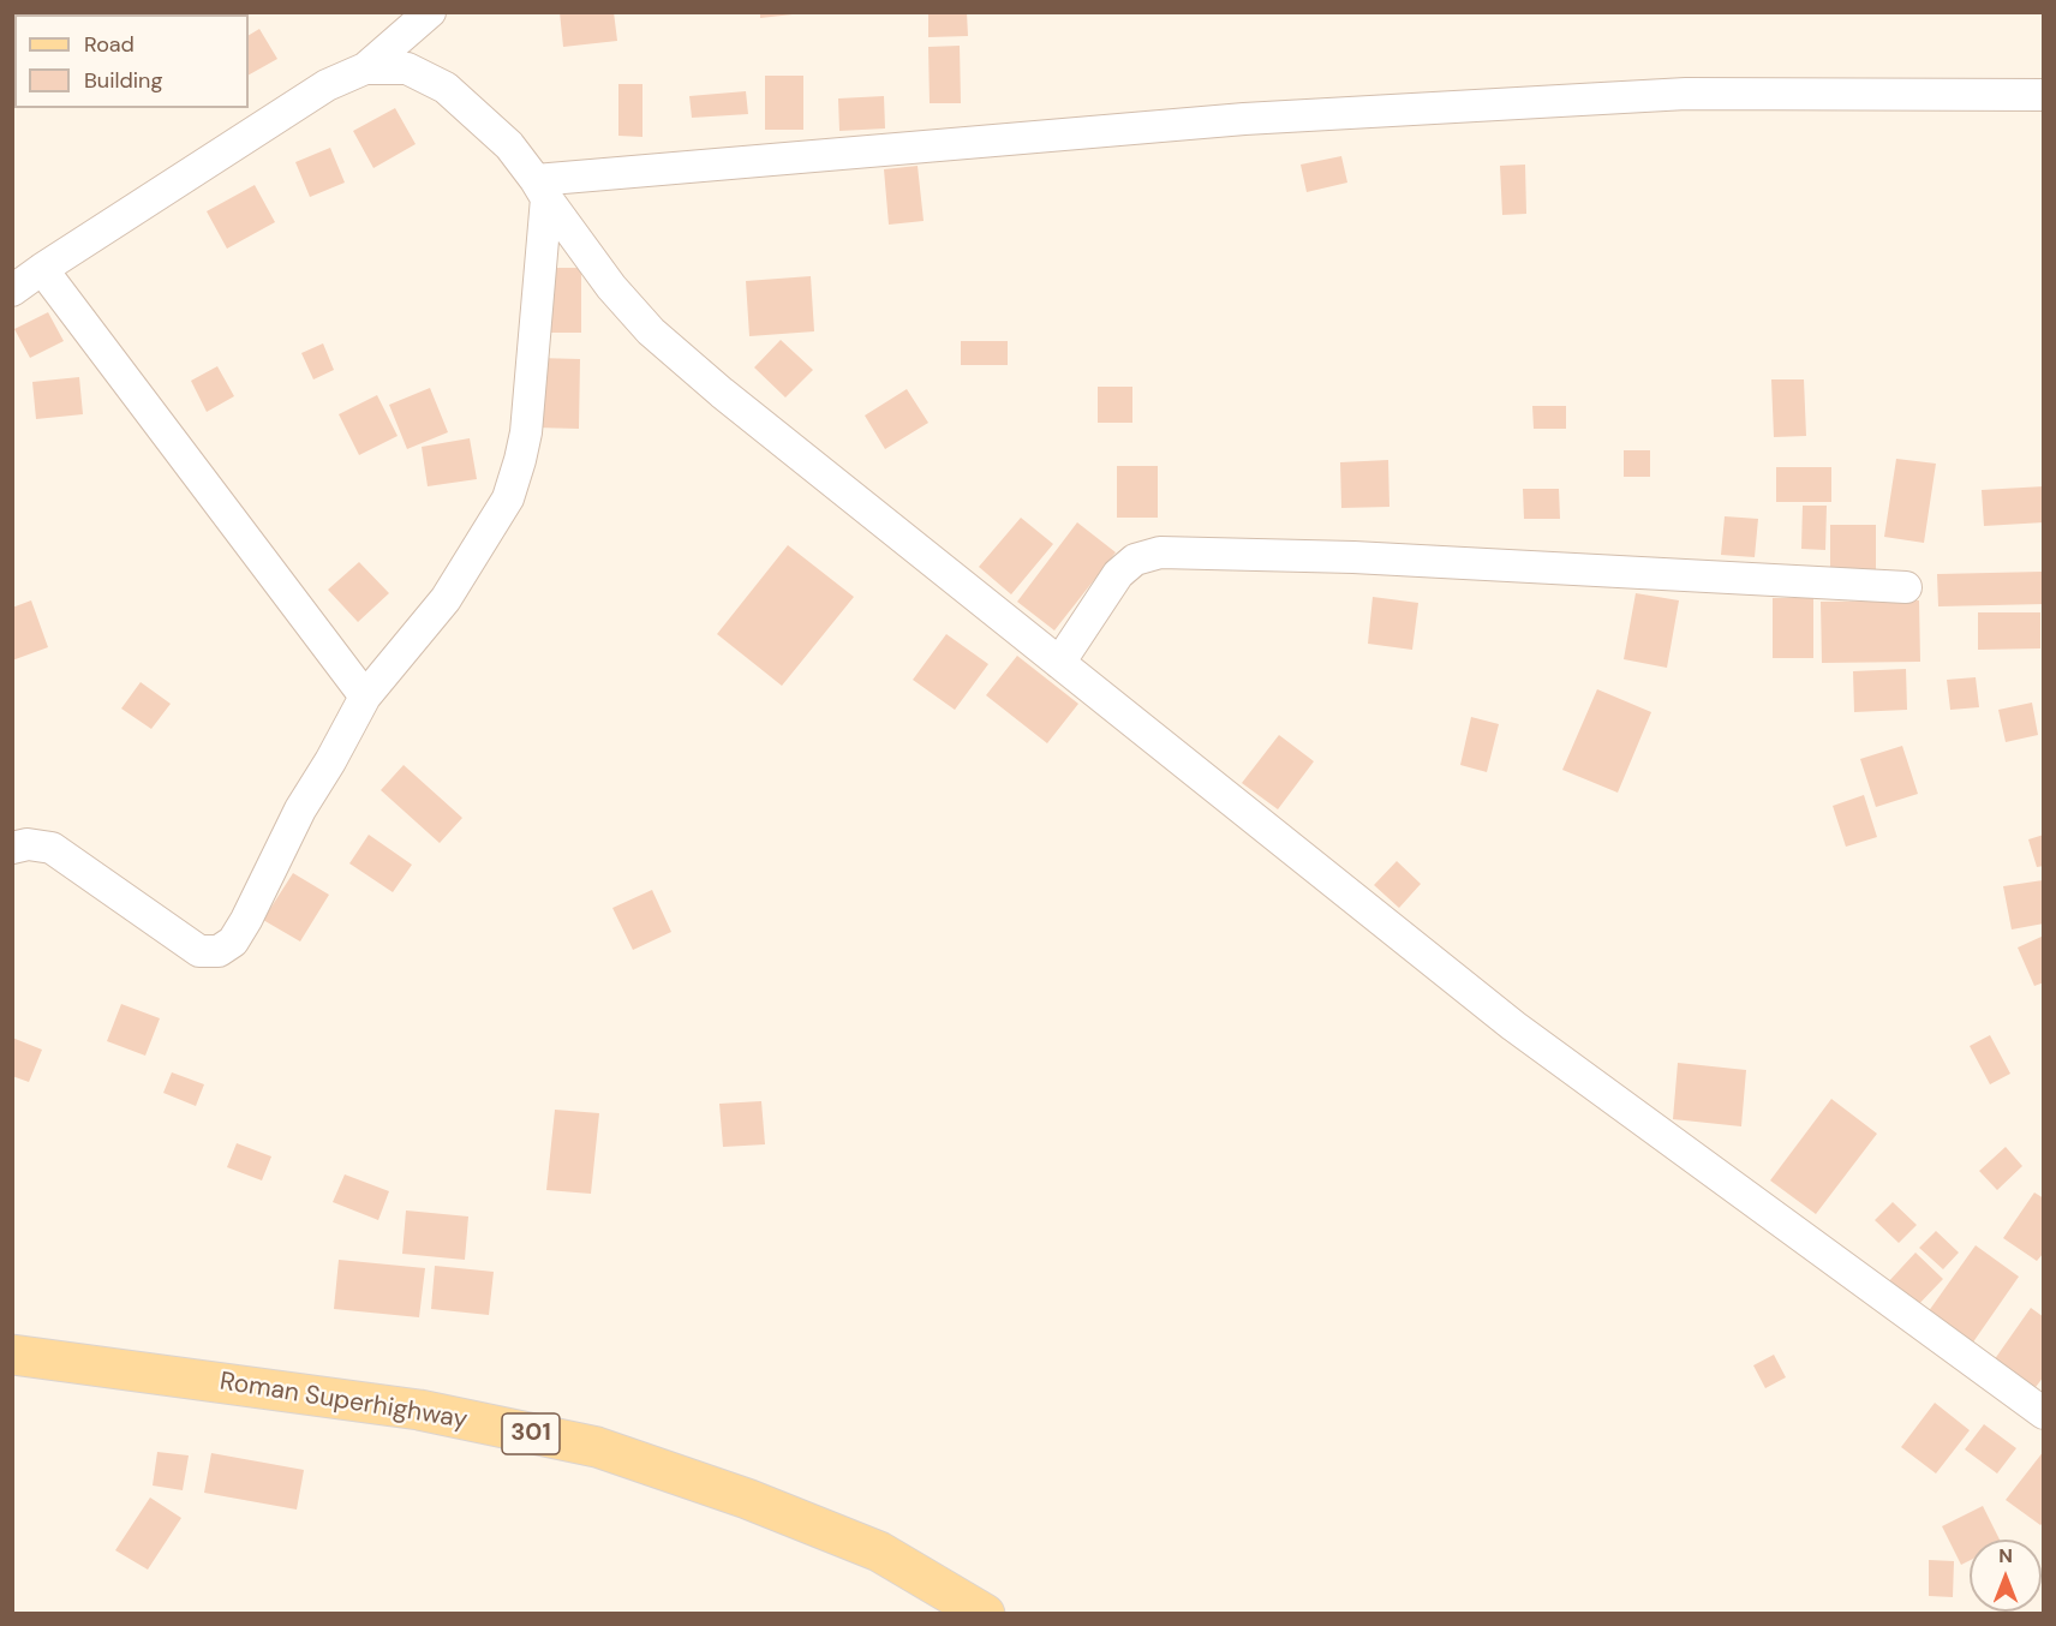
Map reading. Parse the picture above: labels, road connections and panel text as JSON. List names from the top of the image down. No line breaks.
{"streets":{"main road":["Roman Superhighway","301"]},"legend":["Road","Building"],"north":"top"}
